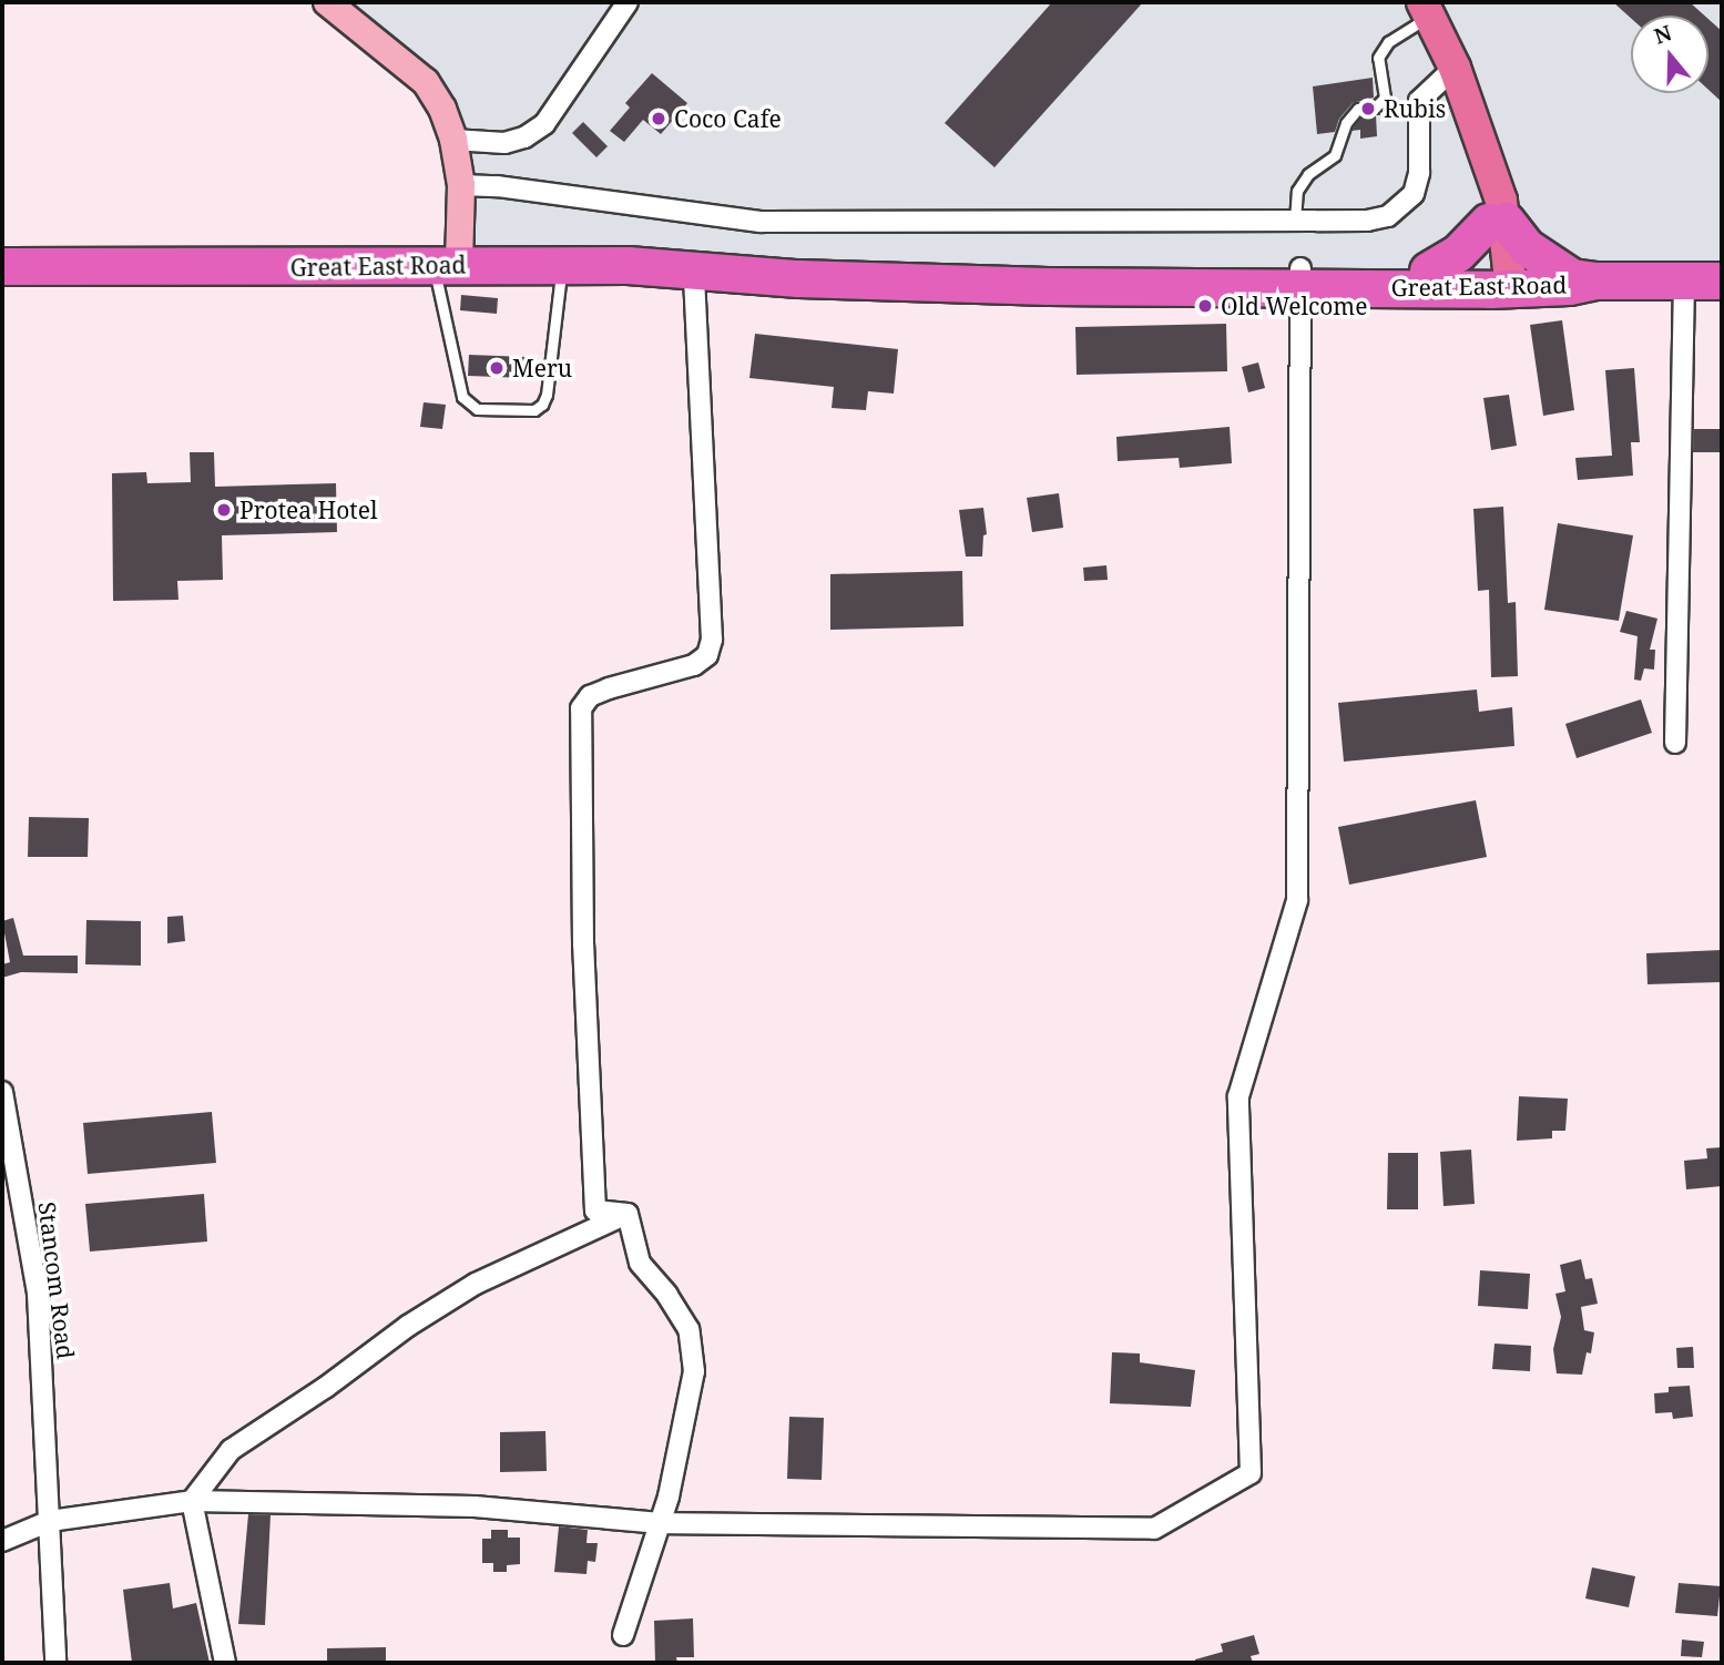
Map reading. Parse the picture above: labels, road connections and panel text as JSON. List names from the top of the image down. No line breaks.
{"streets":{"highway":["Great East Road"],"street":["Stancom Road"]},"places":["Rubis","Coco Cafe","Old Welcome","Meru","Protea Hotel"],"north":"top"}
